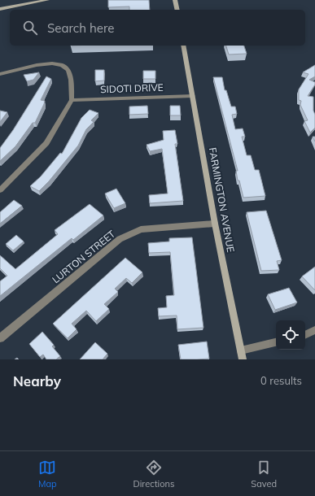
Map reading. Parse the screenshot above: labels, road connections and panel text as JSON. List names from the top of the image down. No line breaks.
{"streets":{"main road":["FARMINGTON AVENUE"],"street":["SIDOTI DRIVE","LURTON STREET"]},"crossings":[["SIDOTI DRIVE","FARMINGTON AVENUE"],["FARMINGTON AVENUE","LURTON STREET"]],"page":{"search":"Search here","heading":["Nearby","0 results"],"nav":["Map","Directions","Saved"]}}
